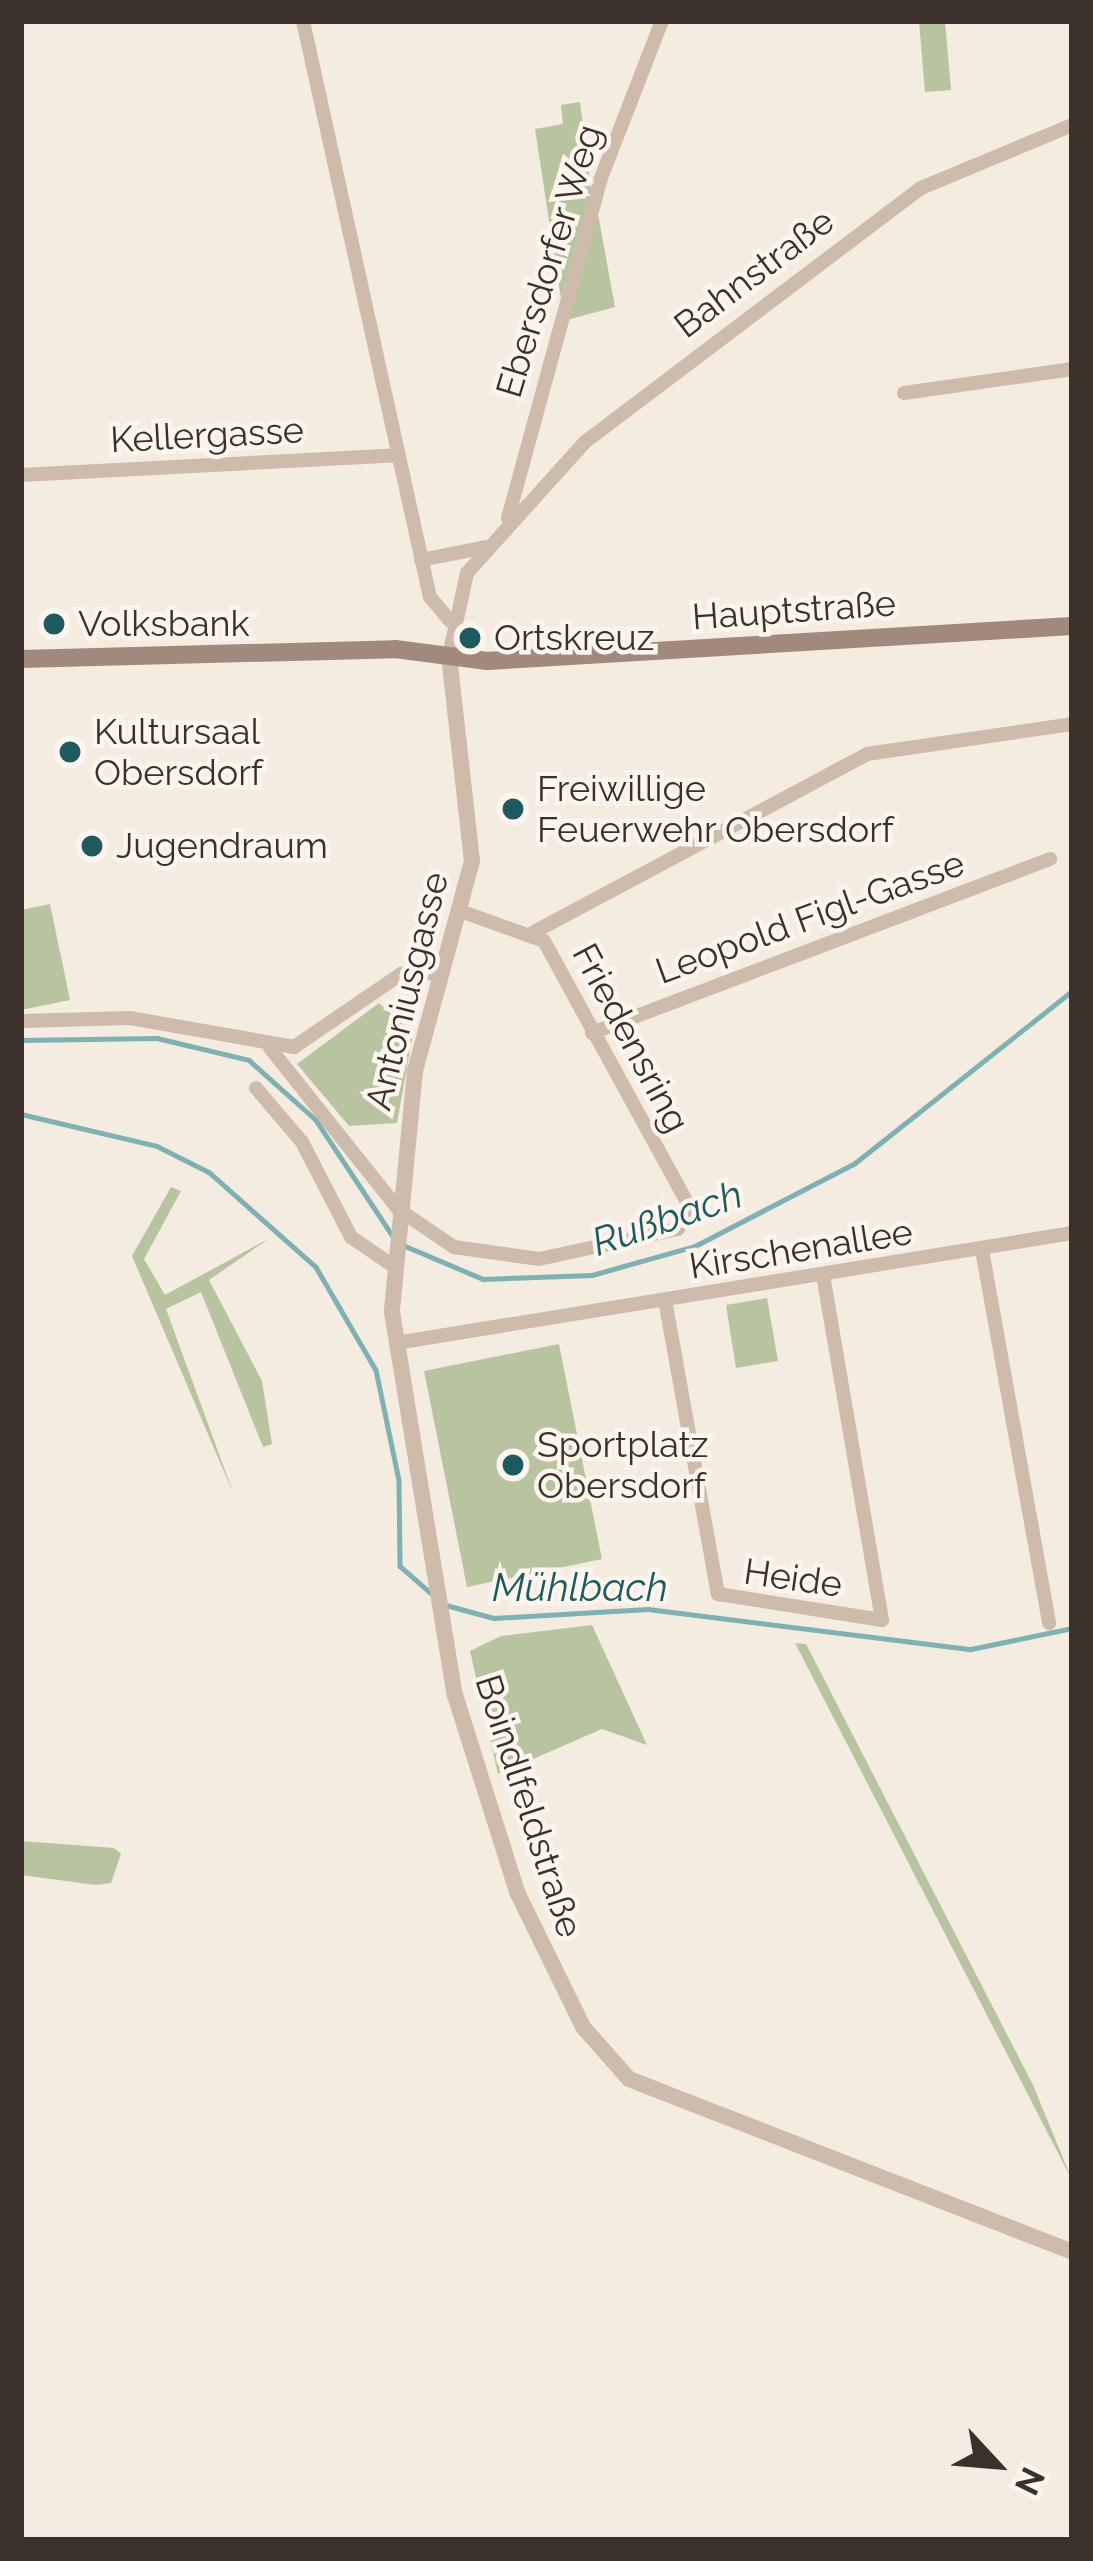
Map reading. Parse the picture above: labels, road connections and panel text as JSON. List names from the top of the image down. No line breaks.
{"streets":{"main road":["Hauptstraße"],"street":["Ebersdorfer Weg","Bahnstraße","Kellergasse","Leopold Figl-Gasse","Antoniusgasse","Friedensring","Kirschenallee","Heide","Boindlfeldstraße"]},"crossings":[["Ebersdorfer Weg","Bahnstraße"],["Hauptstraße","Antoniusgasse"],["Leopold Figl-Gasse","Friedensring"],["Antoniusgasse","Friedensring"],["Antoniusgasse","Kirschenallee"],["Antoniusgasse","Boindlfeldstraße"],["Kirschenallee","Heide"],["Kirschenallee","Boindlfeldstraße"]],"water":["Rußbach","Mühlbach"],"places":["Volksbank","Ortskreuz","Kultursaal Obersdorf","Freiwillige Feuerwehr Obersdorf","Jugendraum","Sportplatz Obersdorf"],"north":"bottom right"}
